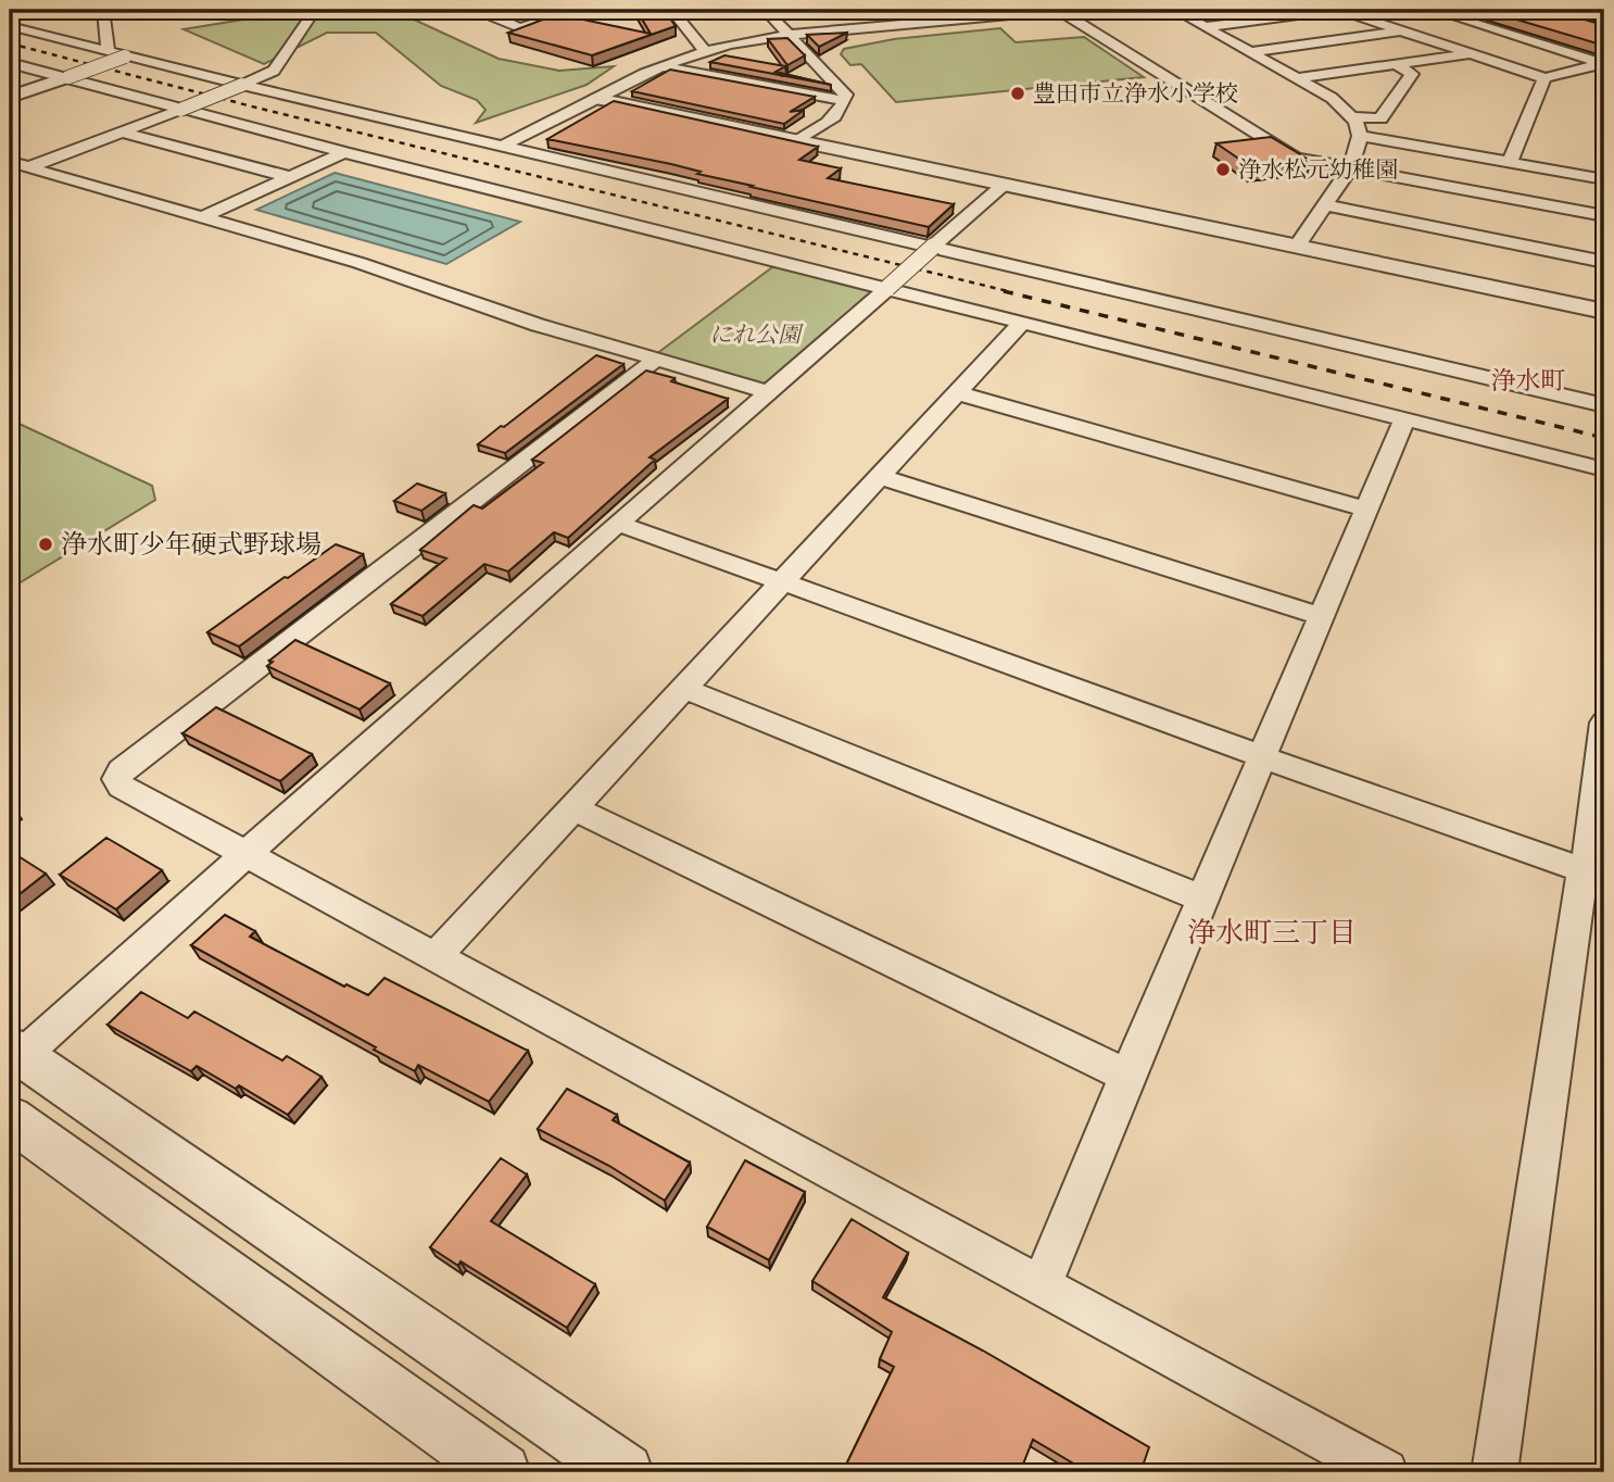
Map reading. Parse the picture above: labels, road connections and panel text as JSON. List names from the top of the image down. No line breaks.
{"districts":["浄水町","浄水町三丁目"],"parks":["にれ公園"],"places":["豊田市立浄水小学校","浄水松元幼稚園","浄水町少年硬式野球場"]}
